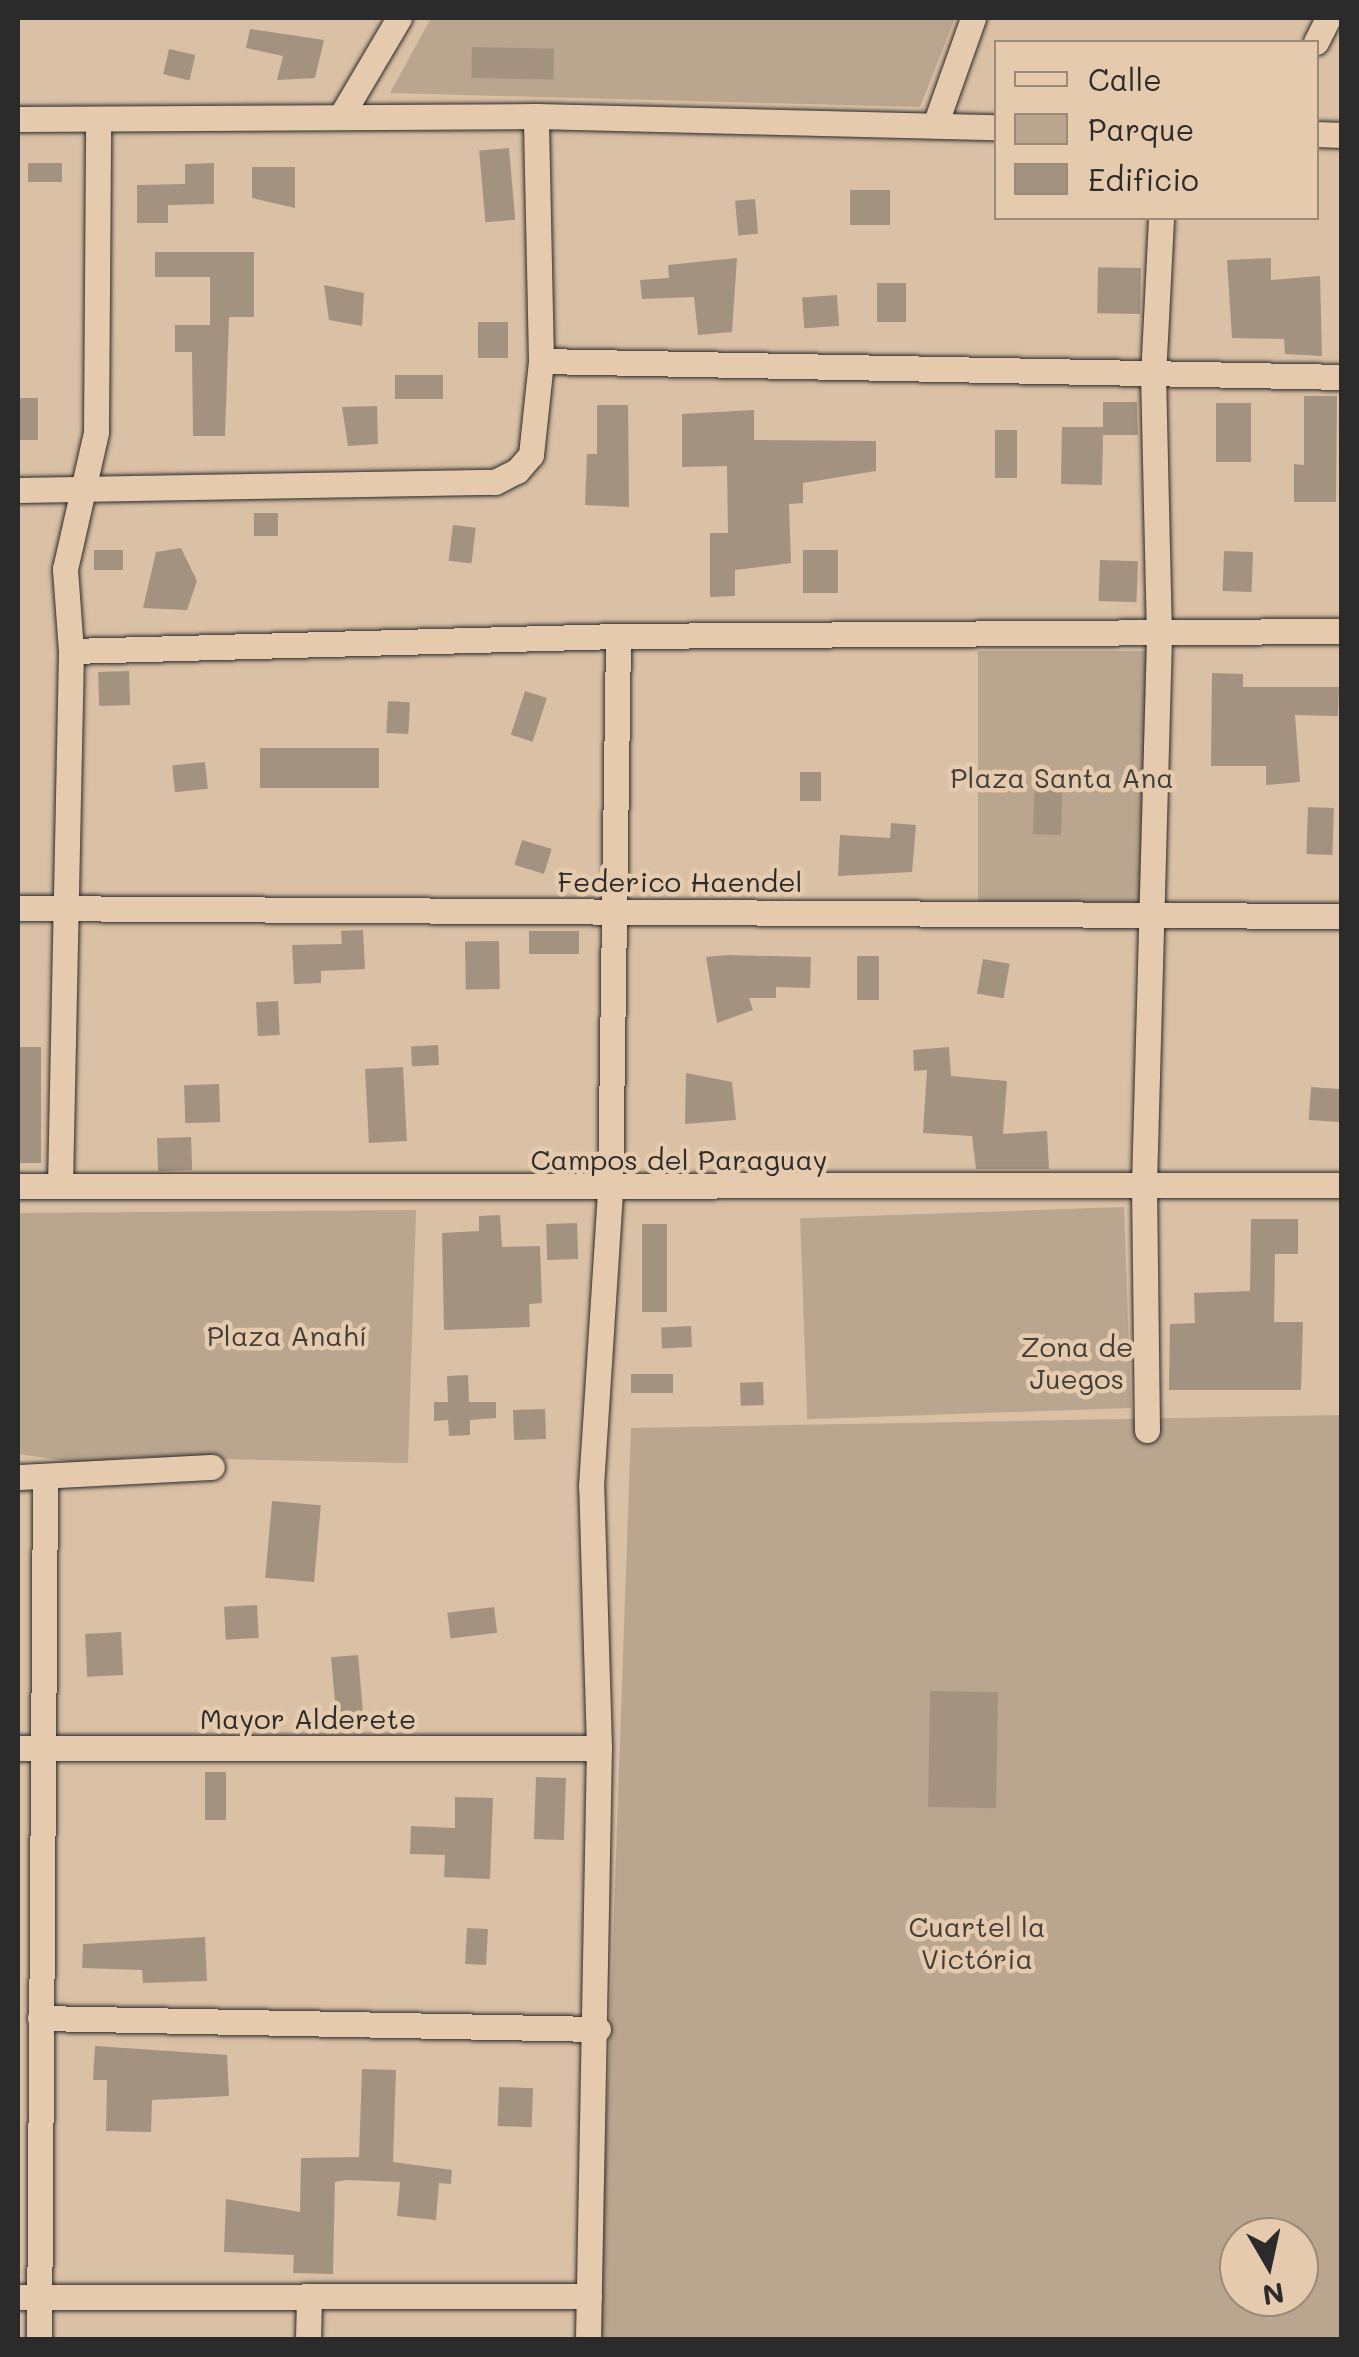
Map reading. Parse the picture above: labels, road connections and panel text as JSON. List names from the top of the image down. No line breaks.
{"streets":{"street":["Federico Haendel","Campos del Paraguay","Mayor Alderete"]},"parks":["Plaza Santa Ana","Plaza Anahí","Zona de Juegos","Cuartel la Victória"],"legend":["Calle","Parque","Edificio"],"north":"bottom"}
